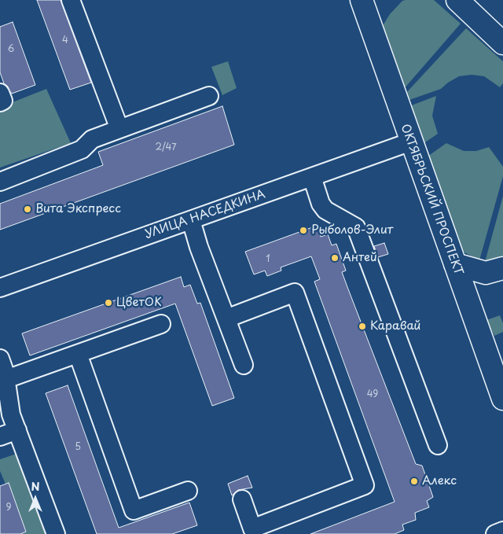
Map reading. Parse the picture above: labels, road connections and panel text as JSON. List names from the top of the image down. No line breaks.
{"streets":{"main road":["ОКТЯБРЬСКИЙ ПРОСПЕКТ"],"street":["УЛИЦА НАСЕДКИНА"]},"crossings":[["ОКТЯБРЬСКИЙ ПРОСПЕКТ","УЛИЦА НАСЕДКИНА"]],"places":["Вита Экспресс","Рыболов-Элит","Антей","ЦветОК","Каравай","Алекс"],"house_numbers":["4","6","2/47","1","49","5","9"],"north":"top"}
